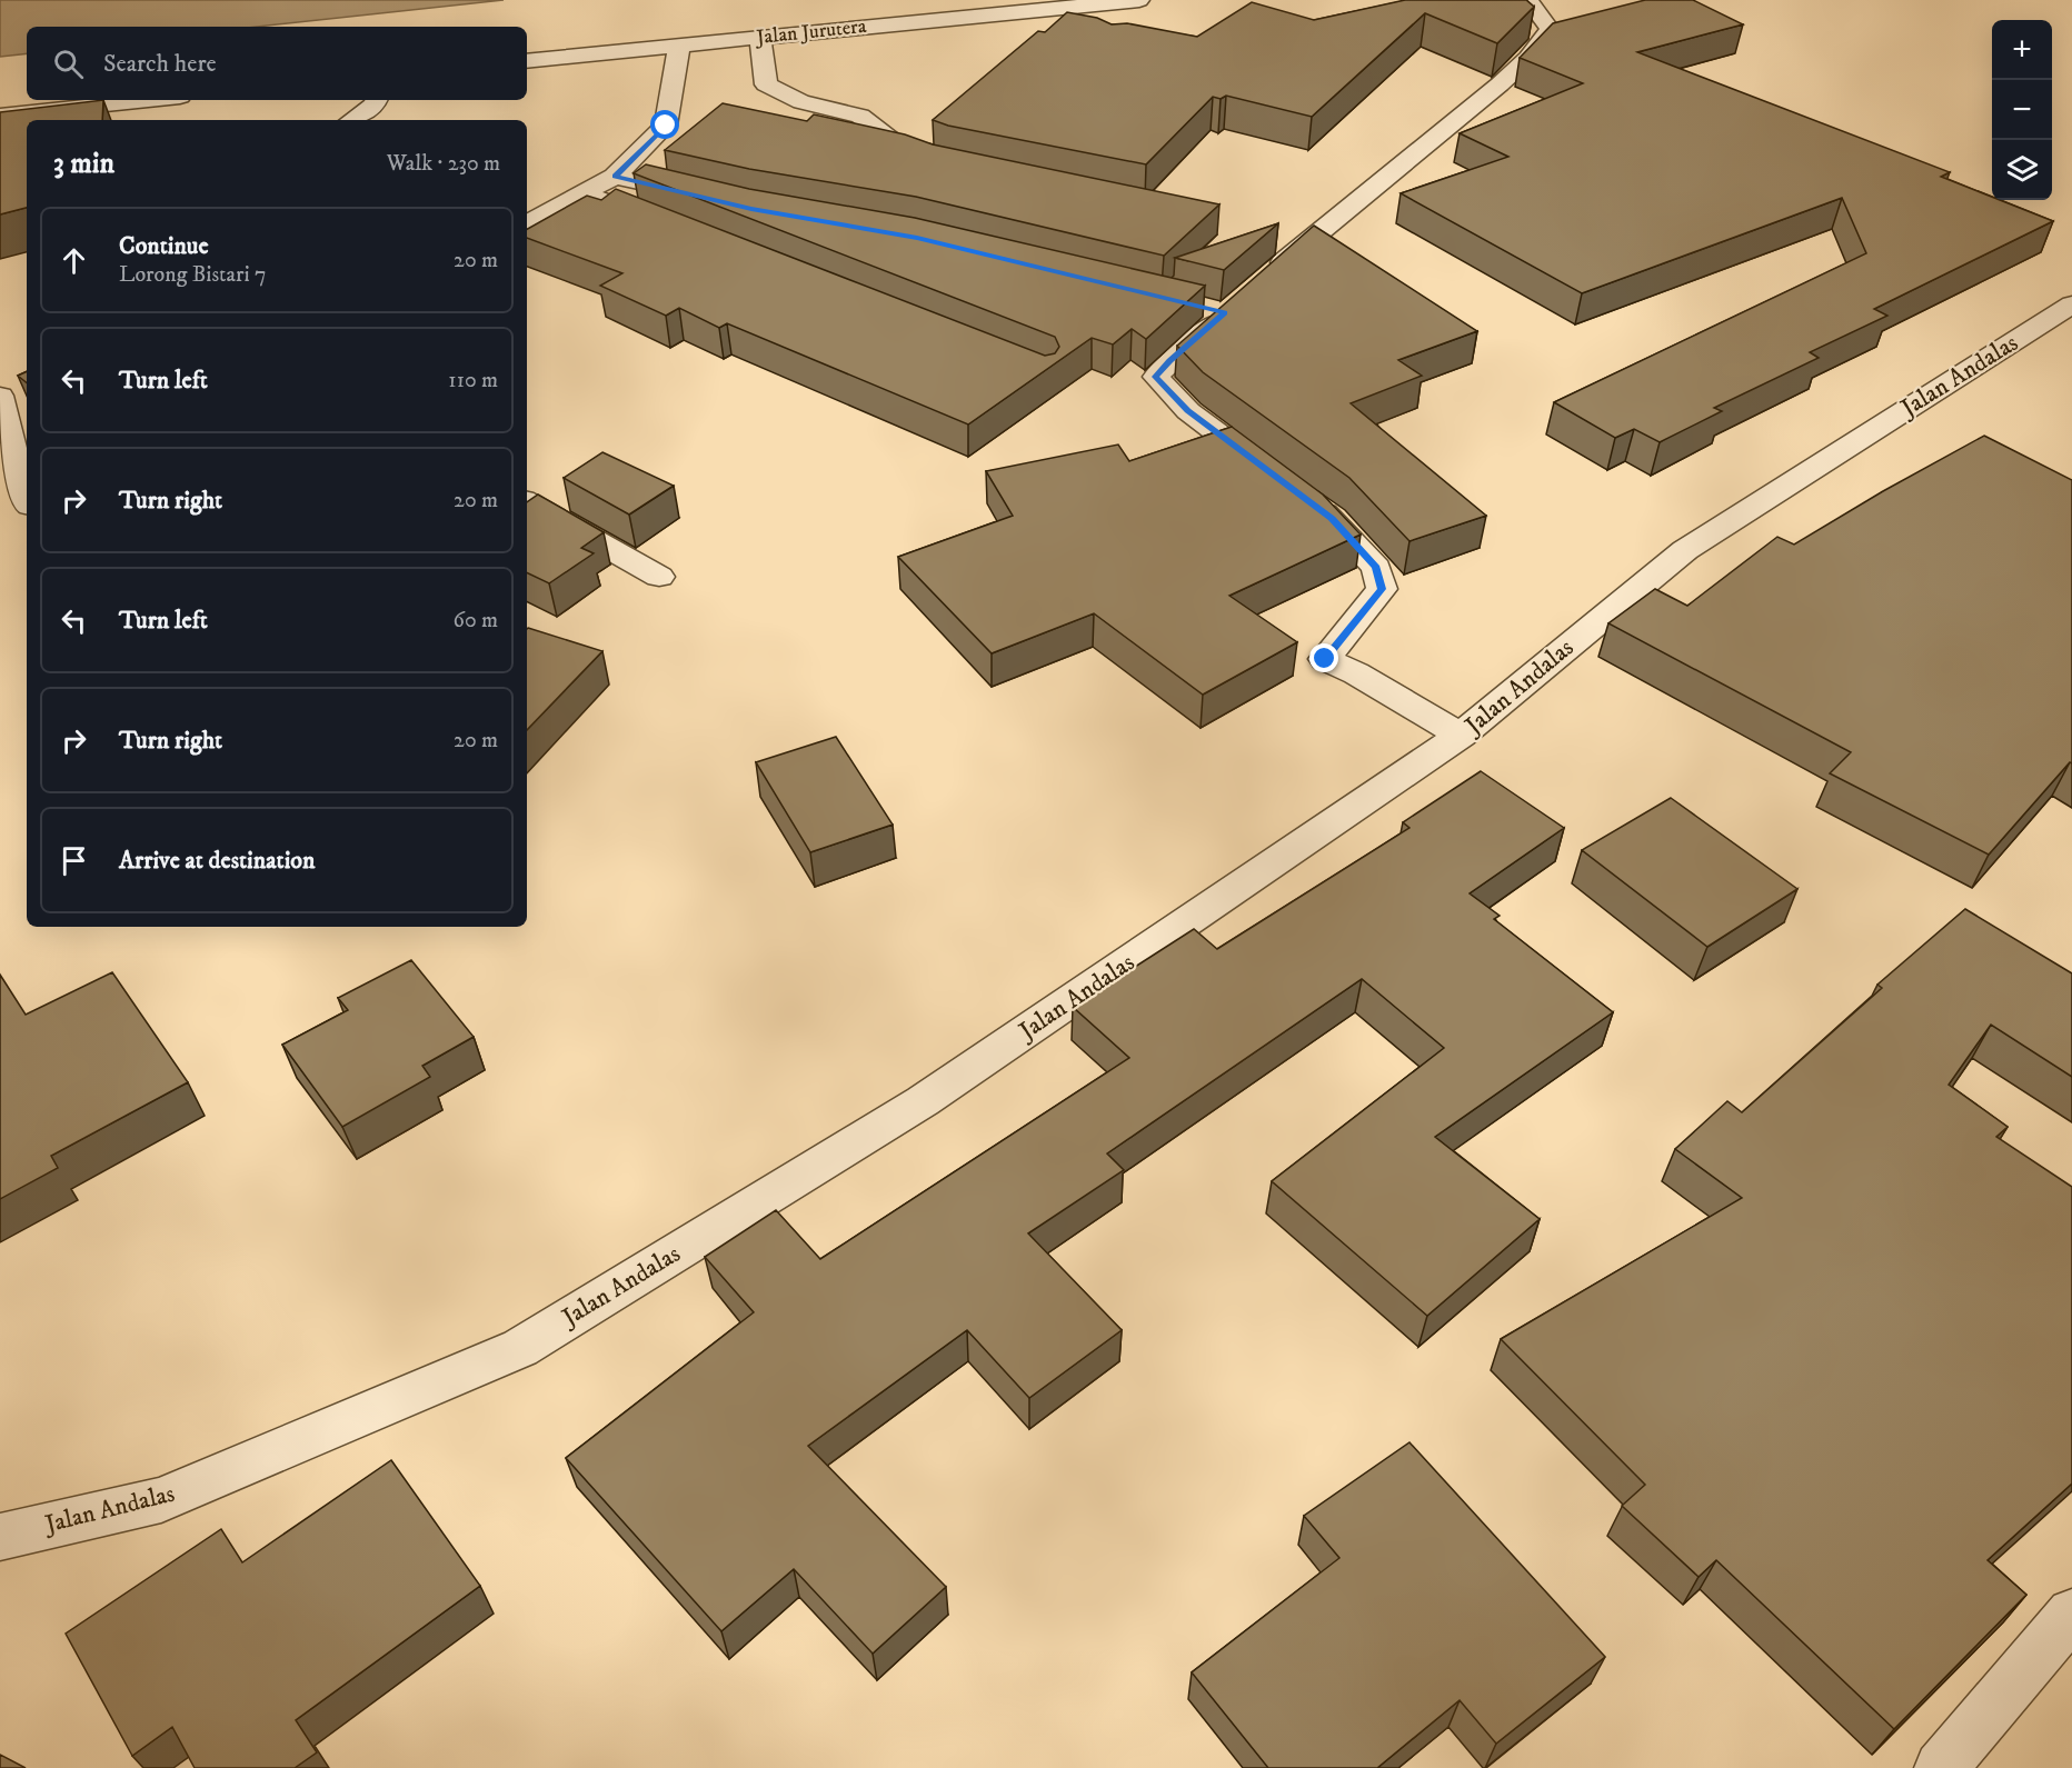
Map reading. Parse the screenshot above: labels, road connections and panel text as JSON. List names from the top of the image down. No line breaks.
{"streets":{"street":["Jalan Jurutera","Jalan Andalas"]},"page":{"map_buttons":["+","−"],"search":"Search here","heading":["3 min","Walk · 230 m"],"list":[["Continue","Lorong Bistari 7","20 m"],["Turn left","110 m"],["Turn right","20 m"],["Turn left","60 m"],["Turn right","20 m"],"Arrive at destination"]}}
